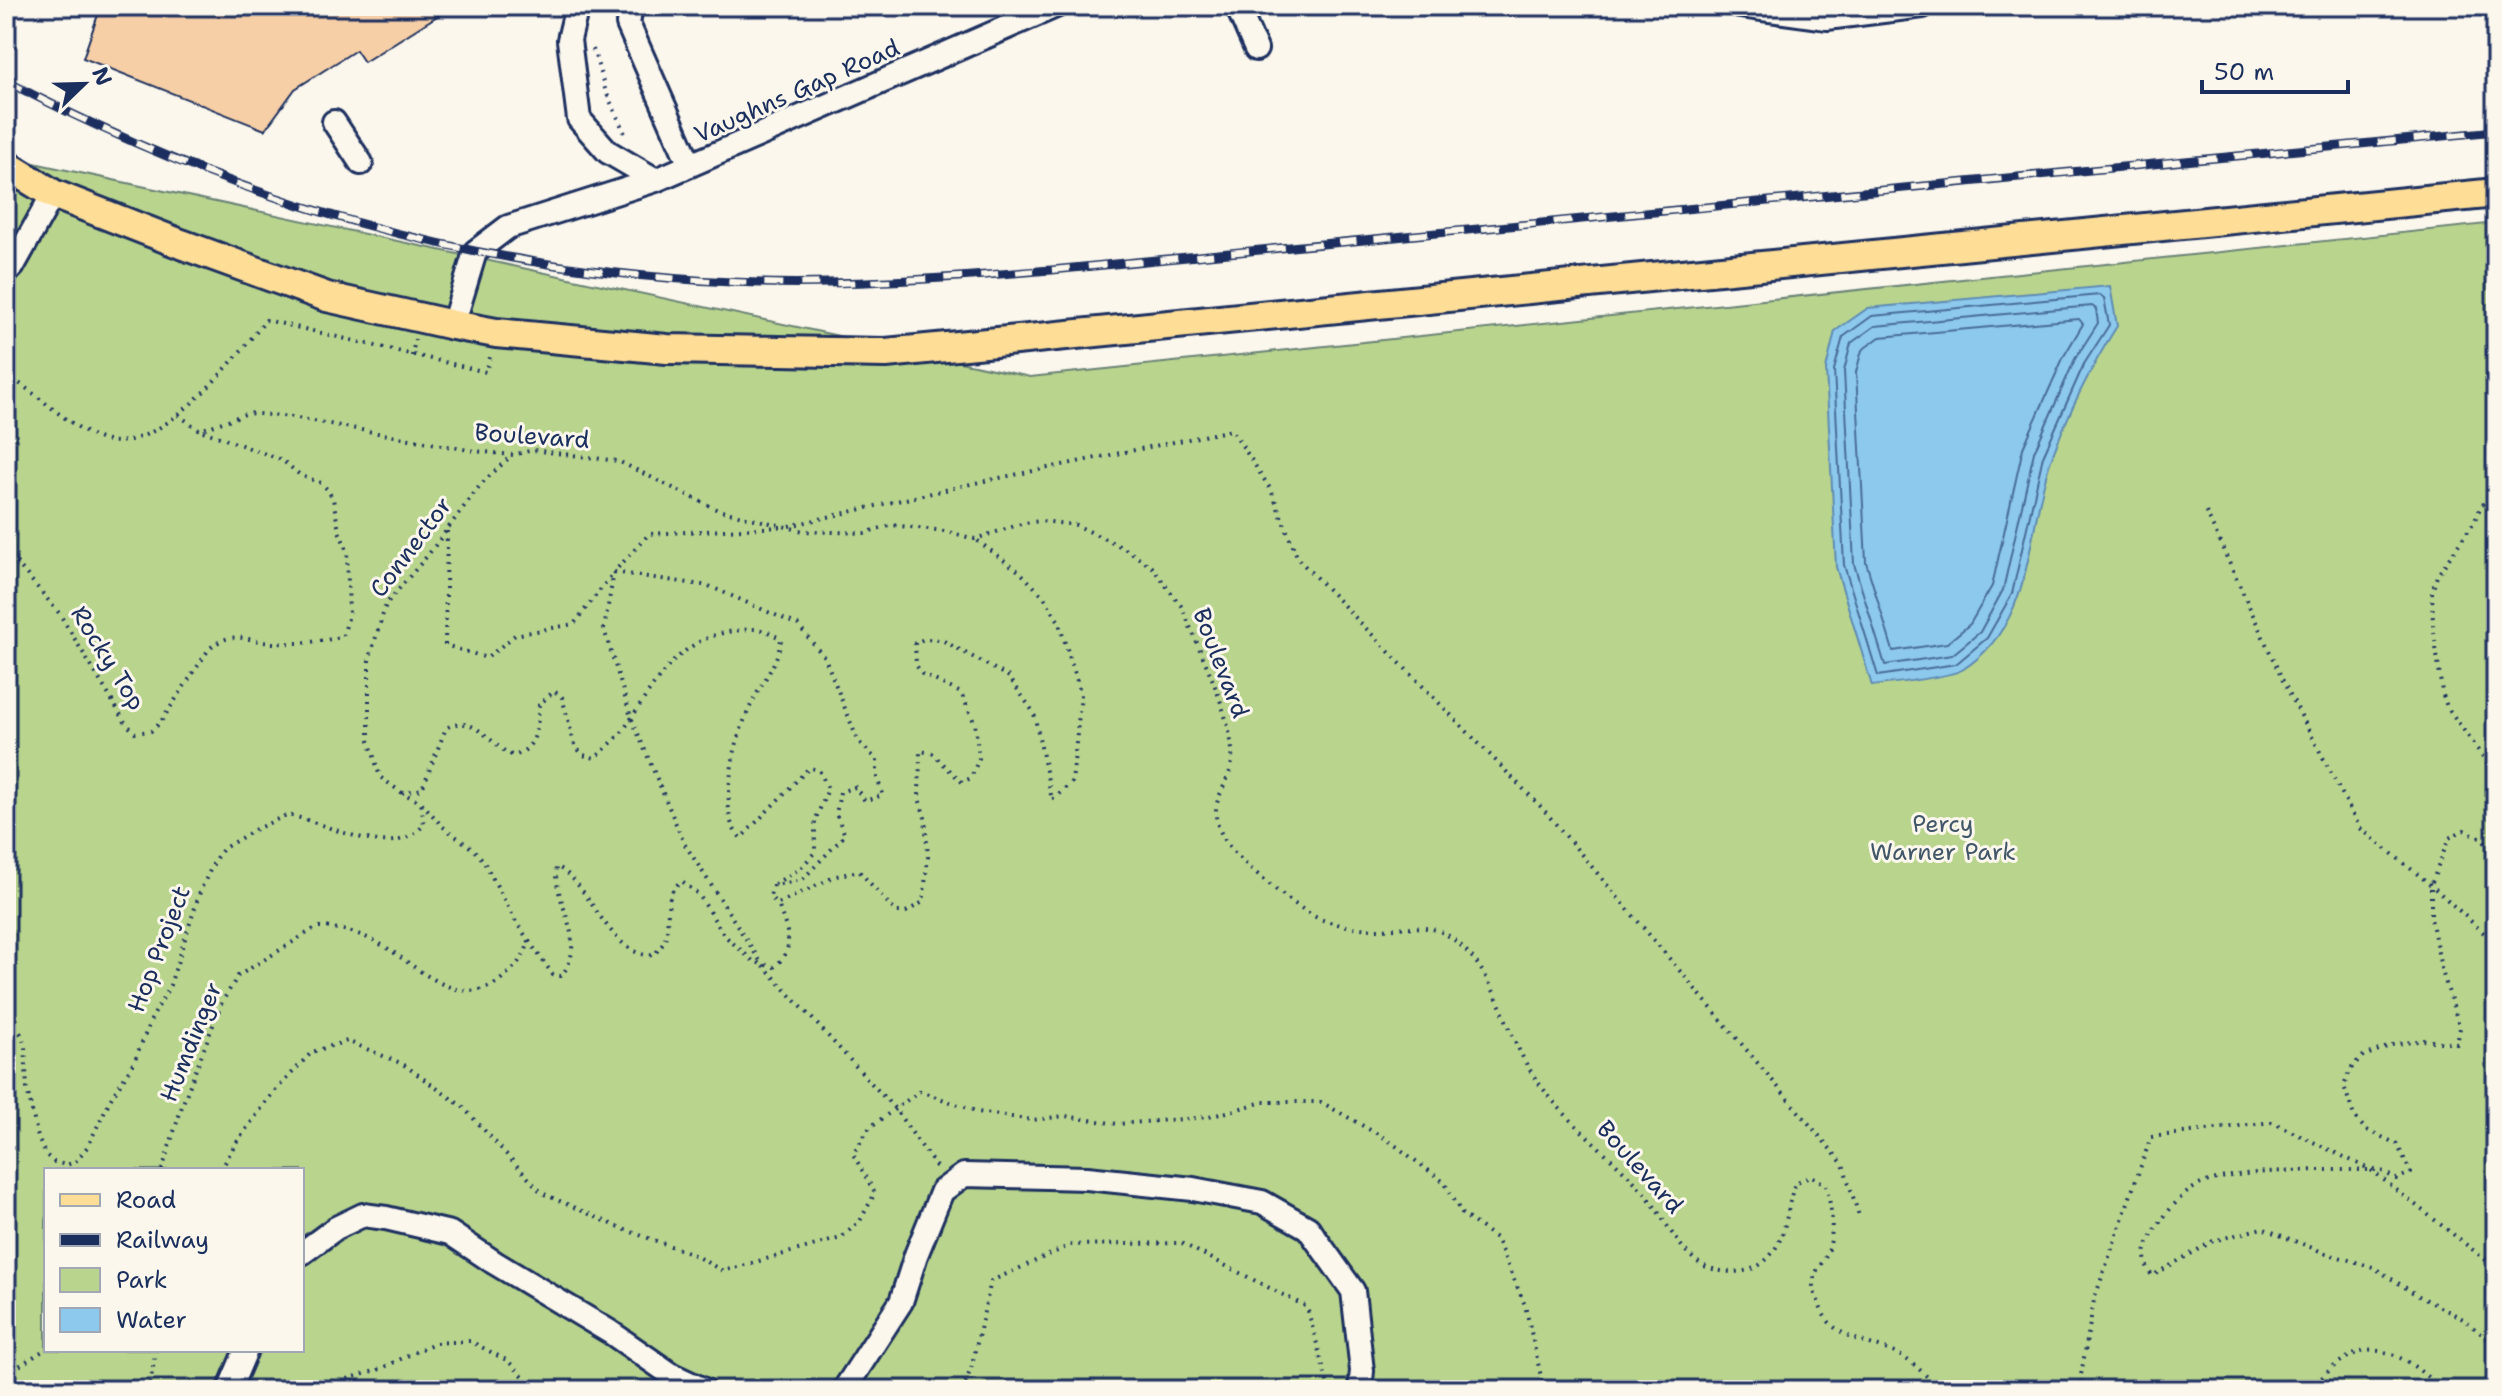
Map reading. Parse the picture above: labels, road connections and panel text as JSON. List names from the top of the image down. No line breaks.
{"streets":{"street":["Vaughns Gap Road"],"path":["Boulevard","Connector","Rocky Top","Hop Project","Humdinger"]},"crossings":[["Boulevard","Connector"],["Boulevard","Rocky Top"],["Connector","Hop Project"],["Connector","Humdinger"]],"parks":["Percy Warner Park"],"legend":["Road","Railway","Park","Water"],"scale_bar":"50 m","north":"top right"}
